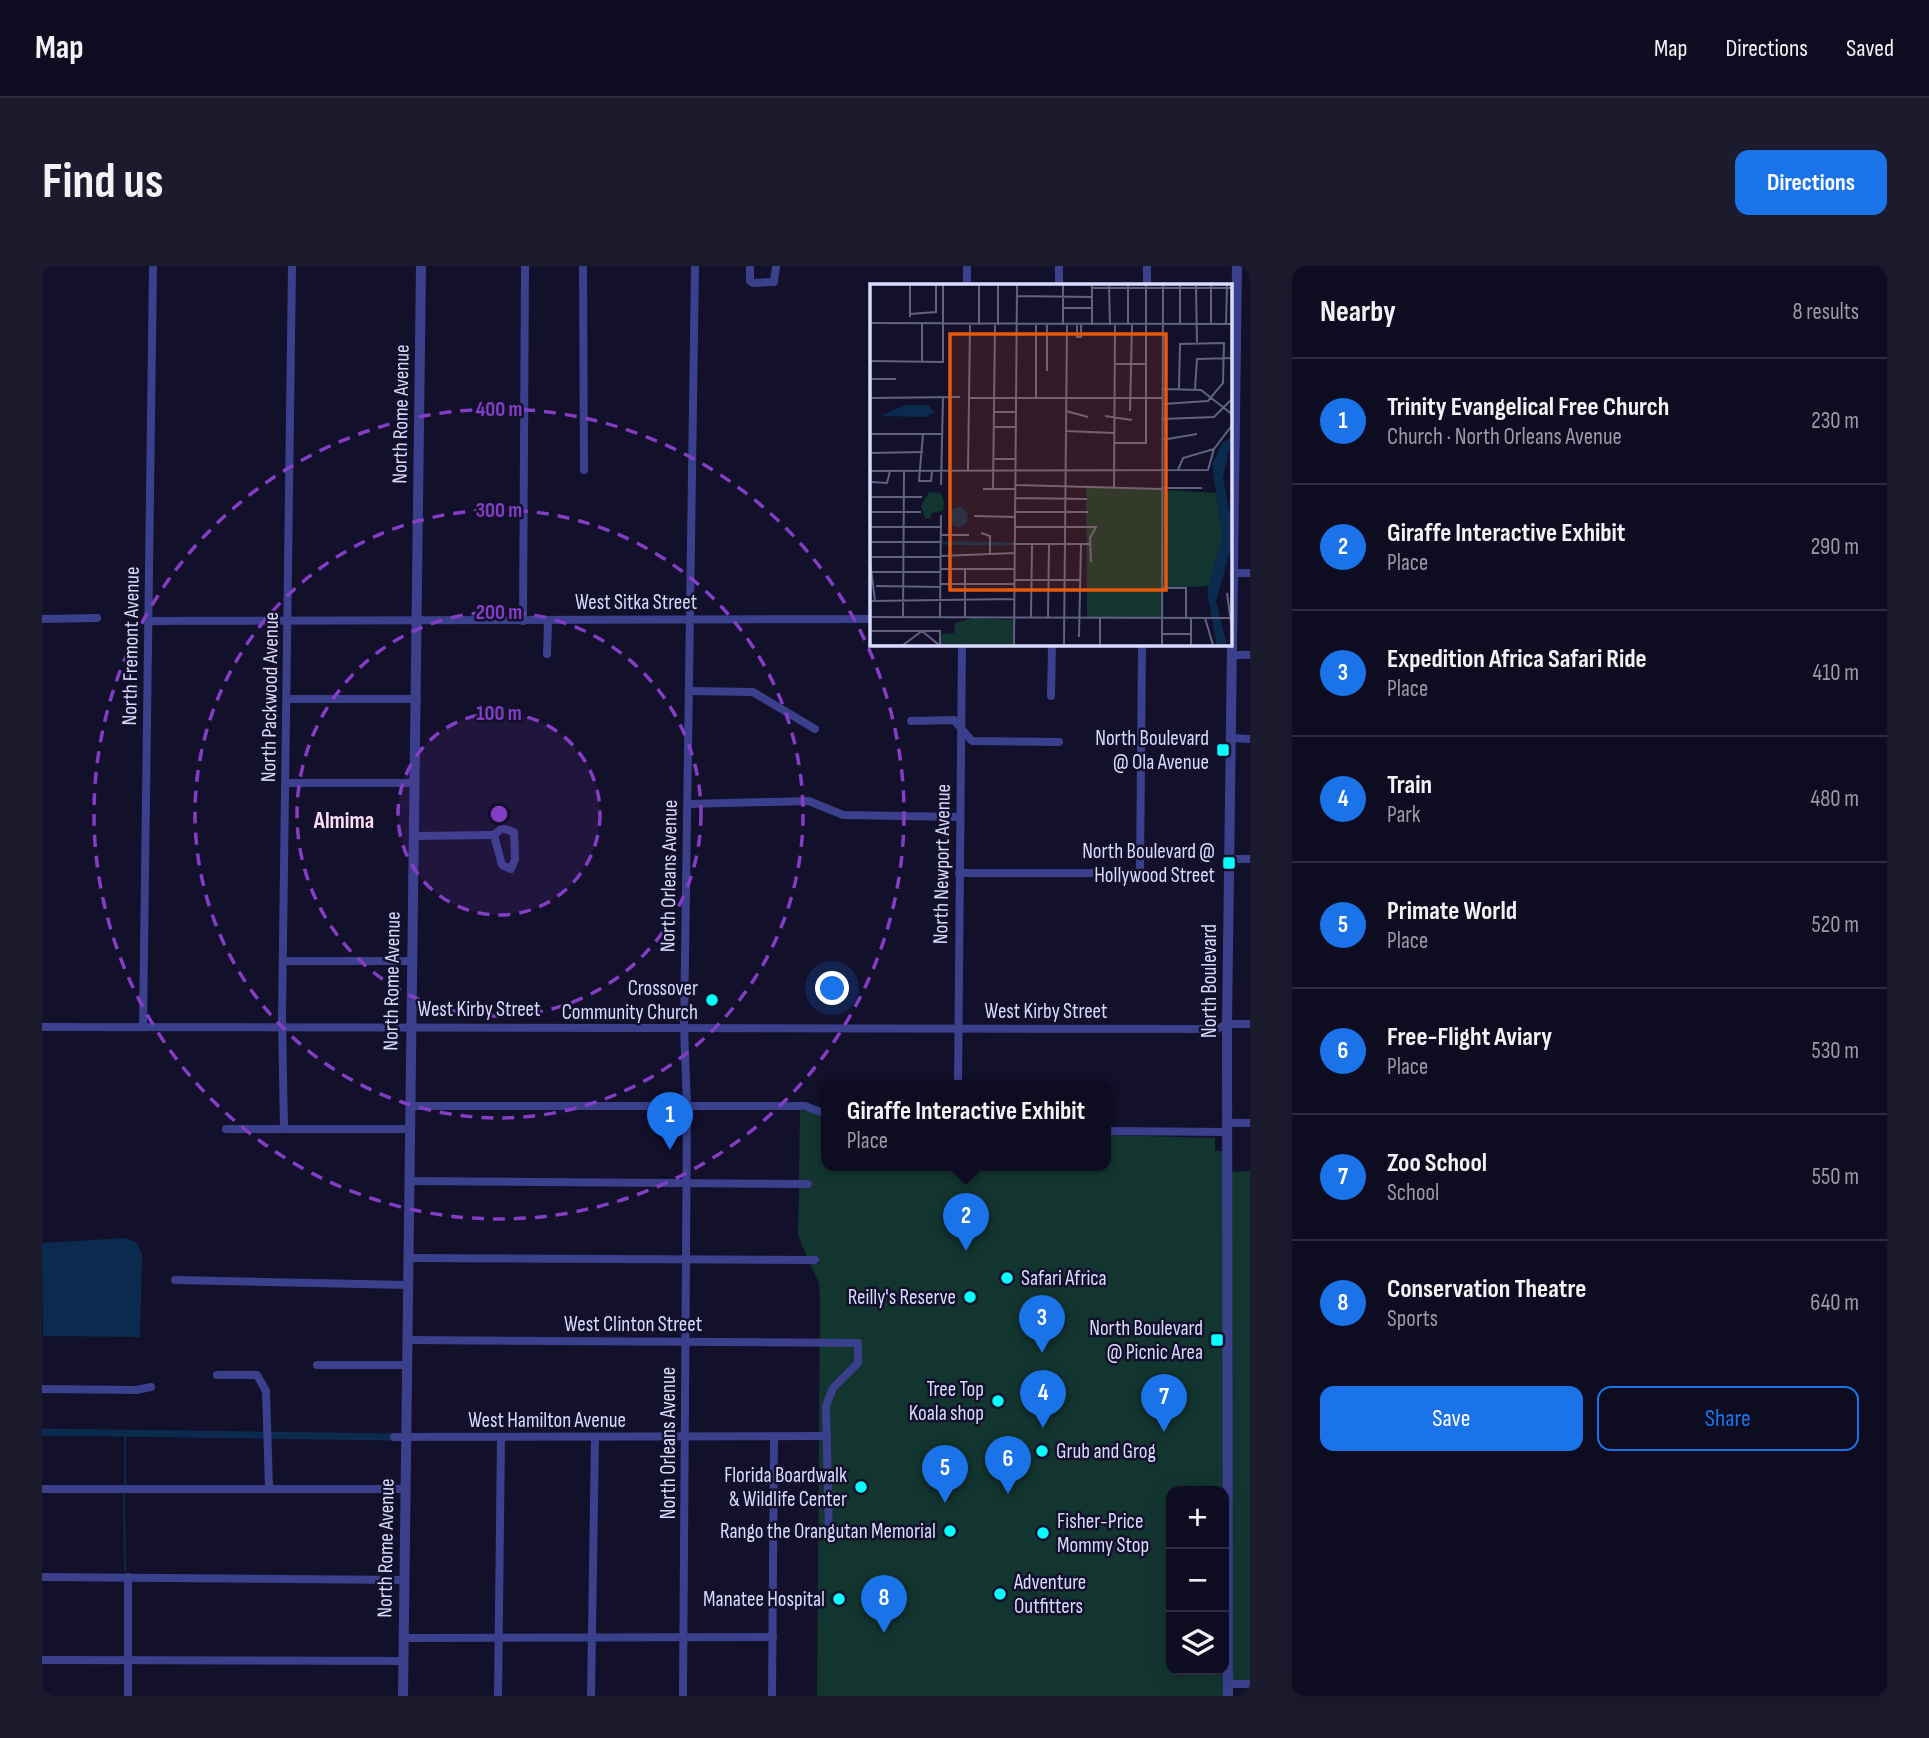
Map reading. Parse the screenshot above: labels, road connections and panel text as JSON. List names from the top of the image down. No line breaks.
{"streets":{"street":["North Rome Avenue","West Sitka Street","North Fremont Avenue","North Packwood Avenue","North Newport Avenue","North Orleans Avenue","North Boulevard","West Kirby Street","West Clinton Street","West Hamilton Avenue"]},"crossings":[["North Rome Avenue","West Sitka Street"],["North Rome Avenue","West Kirby Street"],["North Rome Avenue","West Clinton Street"],["North Rome Avenue","West Hamilton Avenue"],["West Sitka Street","North Fremont Avenue"],["West Sitka Street","North Packwood Avenue"],["West Sitka Street","North Orleans Avenue"],["North Fremont Avenue","West Kirby Street"],["North Packwood Avenue","West Kirby Street"],["North Newport Avenue","West Kirby Street"],["North Orleans Avenue","West Kirby Street"],["North Orleans Avenue","West Clinton Street"],["North Orleans Avenue","West Hamilton Avenue"],["North Boulevard","West Kirby Street"],["West Clinton Street","West Hamilton Avenue"]],"districts":["Almima"],"places":{"transit":["North Boulevard @ Ola Avenue","North Boulevard @ Hollywood Street","North Boulevard @ Picnic Area"],"other":["Crossover Community Church","Safari Africa","Reilly's Reserve","Tree Top Koala shop","Grub and Grog","Florida Boardwalk & Wildlife Center","Rango the Orangutan Memorial","Fisher-Price Mommy Stop","Adventure Outfitters","Manatee Hospital"]},"page":{"header":"Map","nav":["Map","Directions","Saved"],"buttons":["Directions",["Save","Share"]],"title":"Find us","heading":["Nearby","8 results"],"list":[{"mark":"1","name":"Trinity Evangelical Free Church","note":"Church · North Orleans Avenue","value":"230 m"},{"mark":"2","name":"Giraffe Interactive Exhibit","note":"Place","value":"290 m"},{"mark":"3","name":"Expedition Africa Safari Ride","note":"Place","value":"410 m"},{"mark":"4","name":"Train","note":"Park","value":"480 m"},{"mark":"5","name":"Primate World","note":"Place","value":"520 m"},{"mark":"6","name":"Free-Flight Aviary","note":"Place","value":"530 m"},{"mark":"7","name":"Zoo School","note":"School","value":"550 m"},{"mark":"8","name":"Conservation Theatre","note":"Sports","value":"640 m"}],"popup":["Giraffe Interactive Exhibit","Place"],"pins":["1","2","3","4","7","6","5","8"],"map_buttons":["+","−"]},"rings":["400 m","300 m","200 m","100 m"]}
